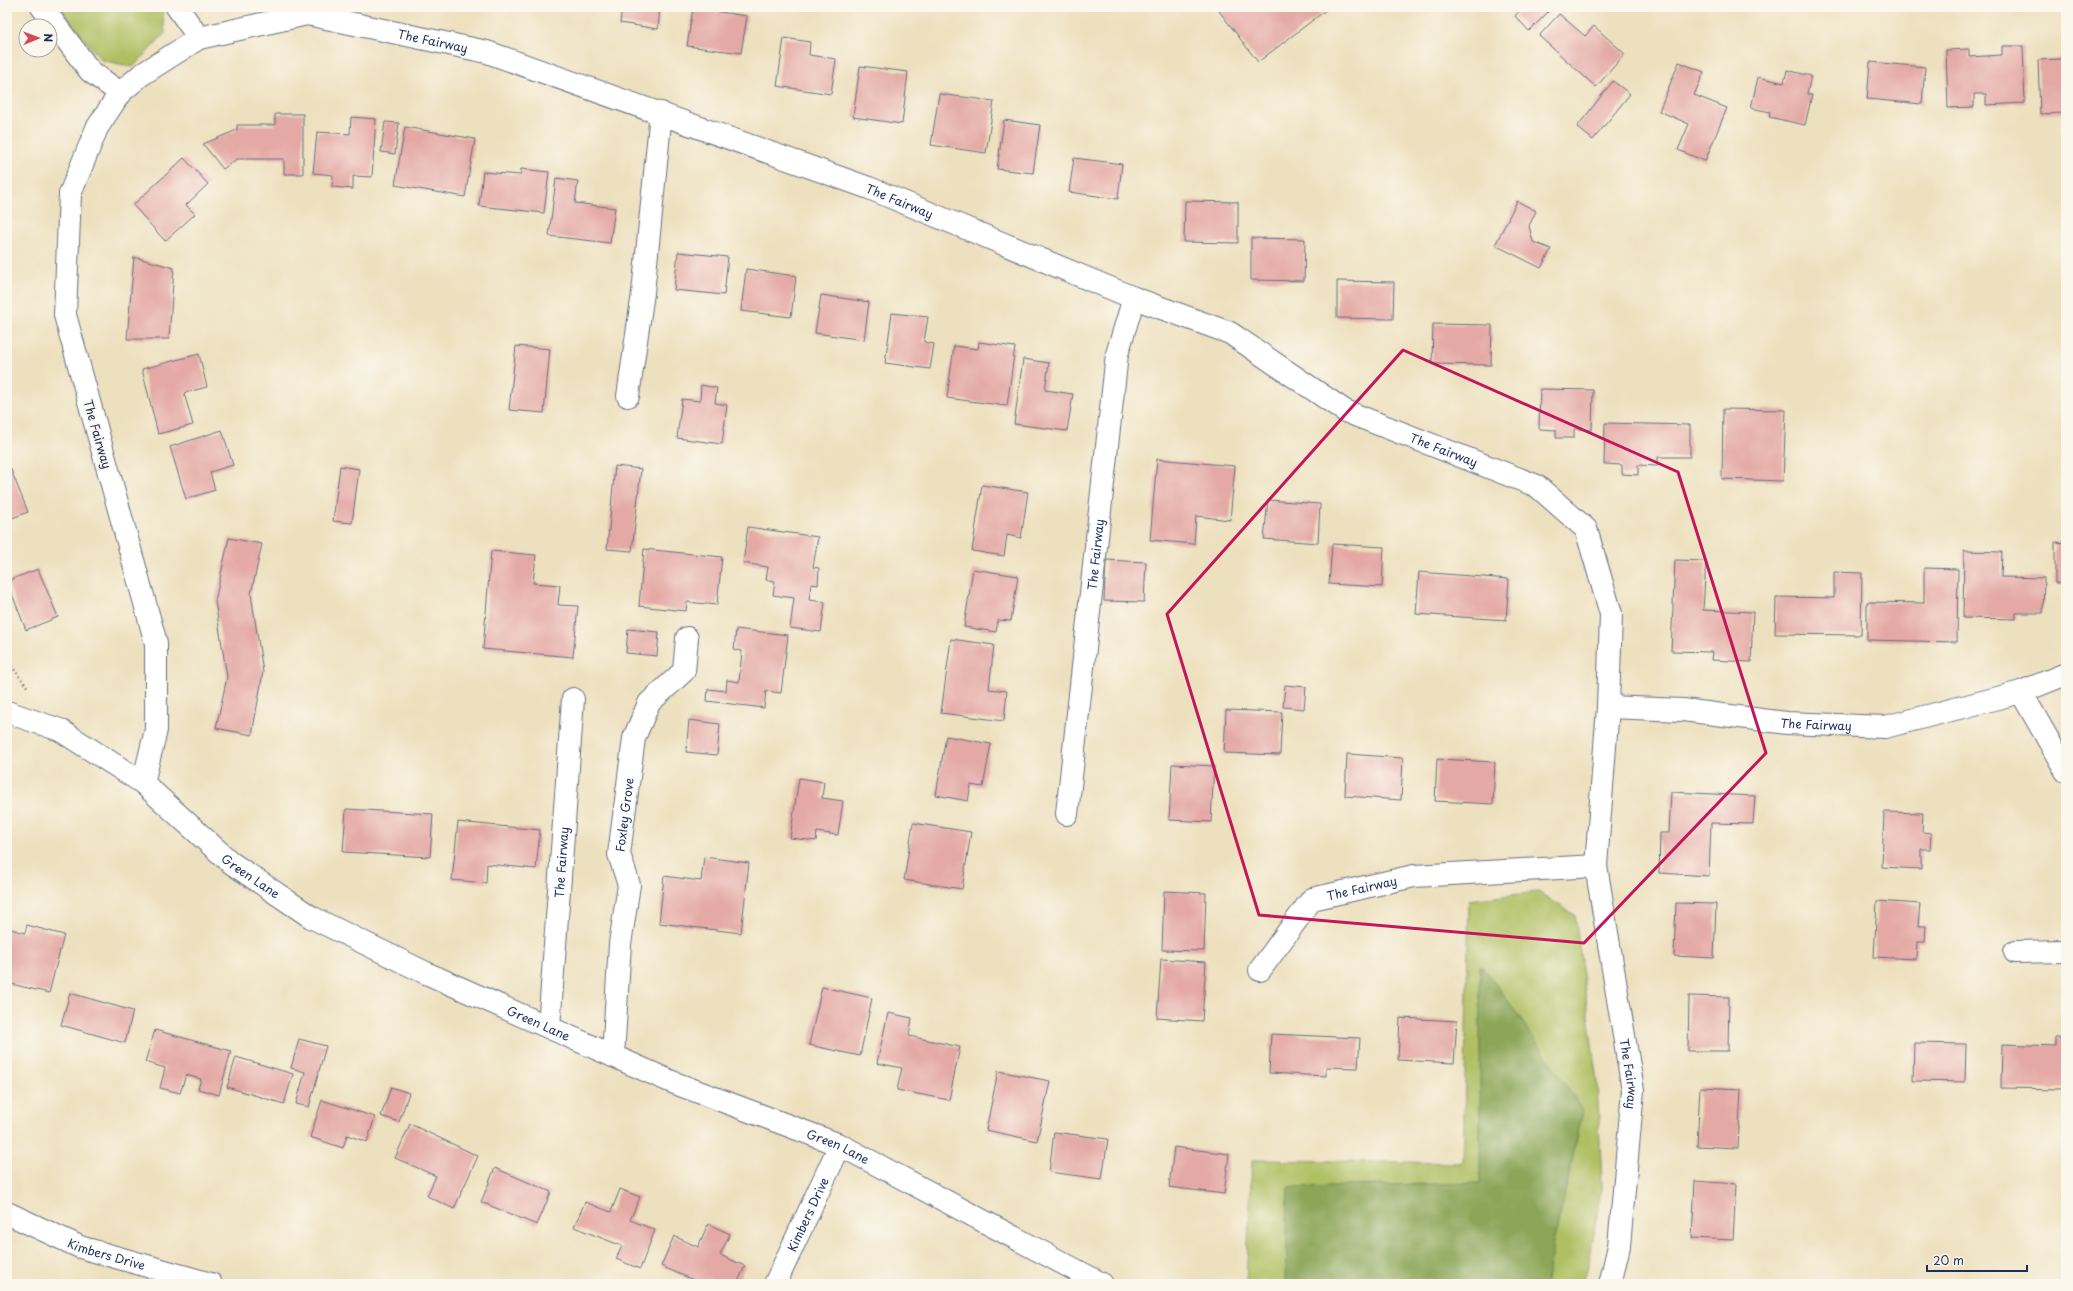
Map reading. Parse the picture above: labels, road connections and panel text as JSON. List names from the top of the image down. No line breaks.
{"streets":{"street":["The Fairway","Foxley Grove","Green Lane","Kimbers Drive"]},"crossings":[["The Fairway","Green Lane"],["Foxley Grove","Green Lane"],["Green Lane","Kimbers Drive"]],"scale_bar":"20 m","north":"right"}
